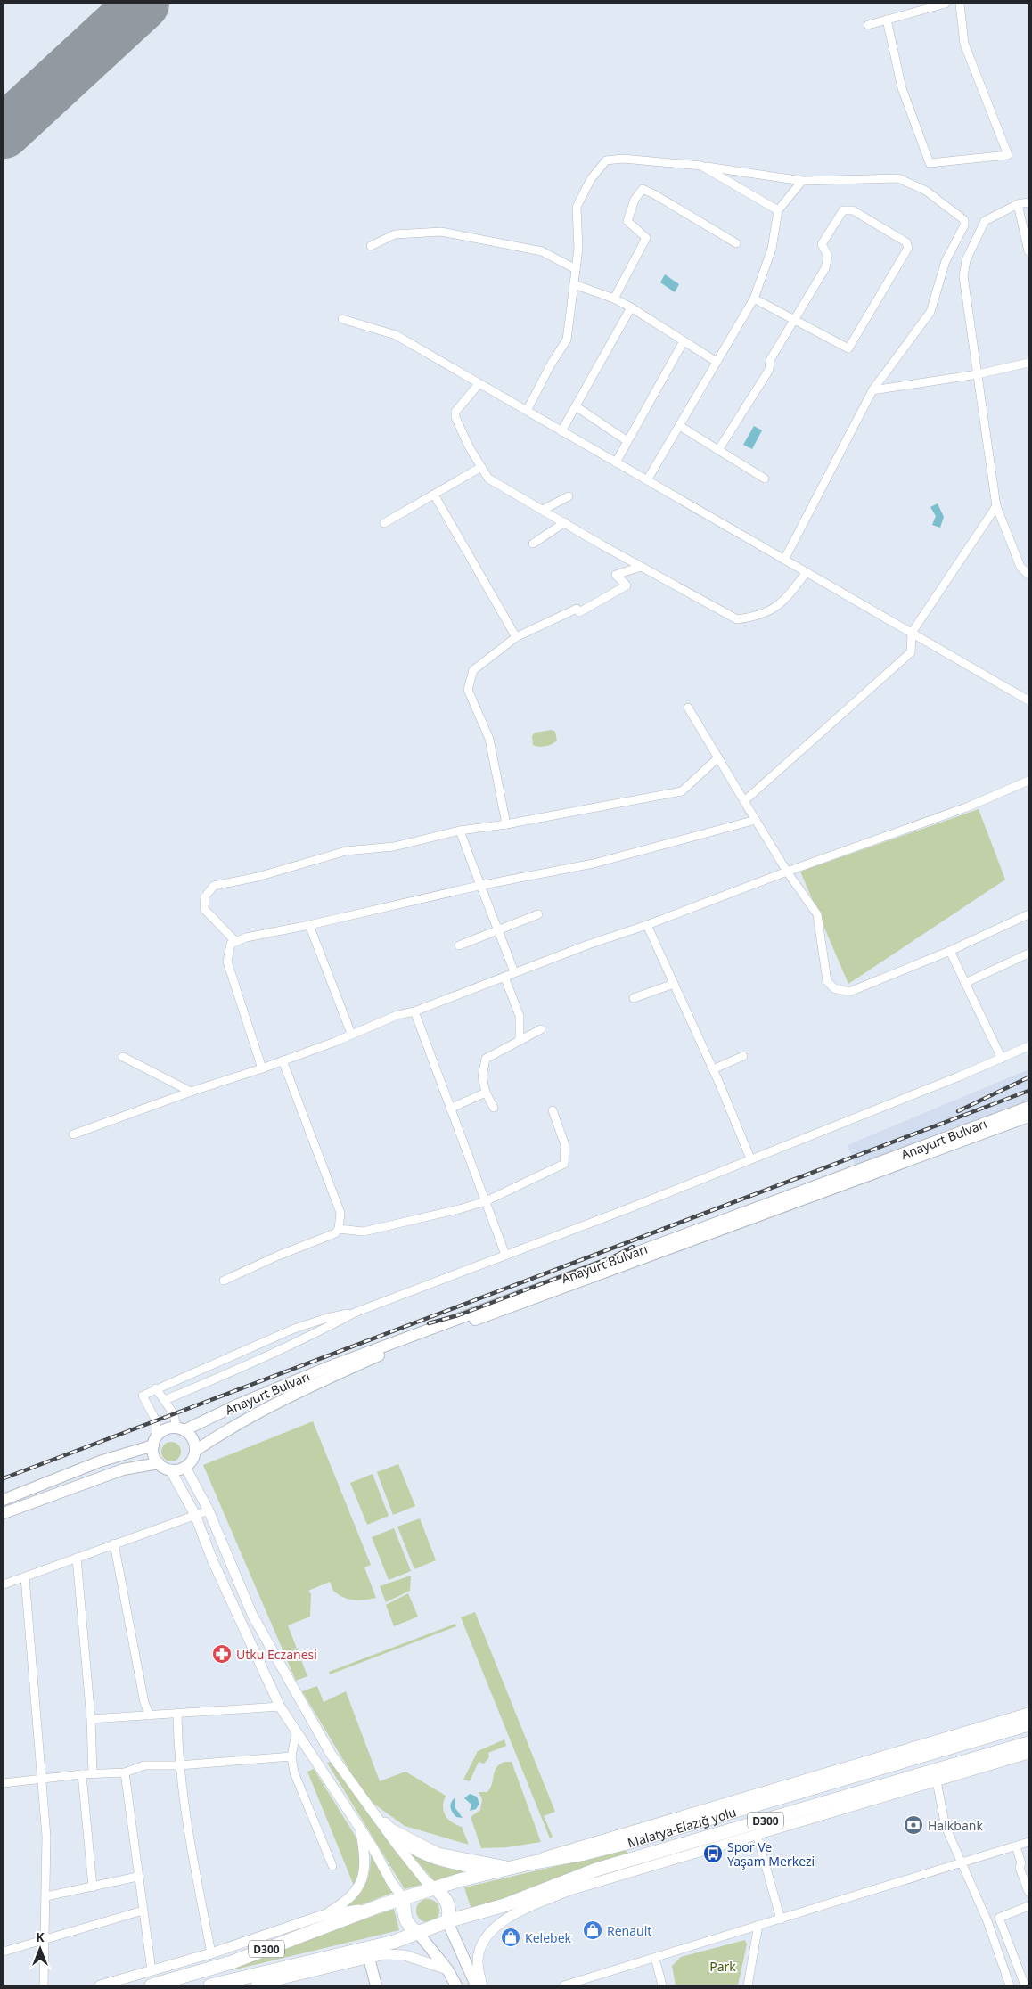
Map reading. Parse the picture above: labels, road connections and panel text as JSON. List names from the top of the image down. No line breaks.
{"streets":{"highway":["D300","Malatya-Elazığ yolu"],"main road":["Anayurt Bulvarı"]},"crossings":[["D300","Malatya-Elazığ yolu"]],"parks":["Park"],"places":{"pharmacy":["Utku Eczanesi"],"bank":["Halkbank"],"bus stop":["Spor Ve Yaşam Merkezi"],"shop":["Renault","Kelebek"]},"north":"top"}
